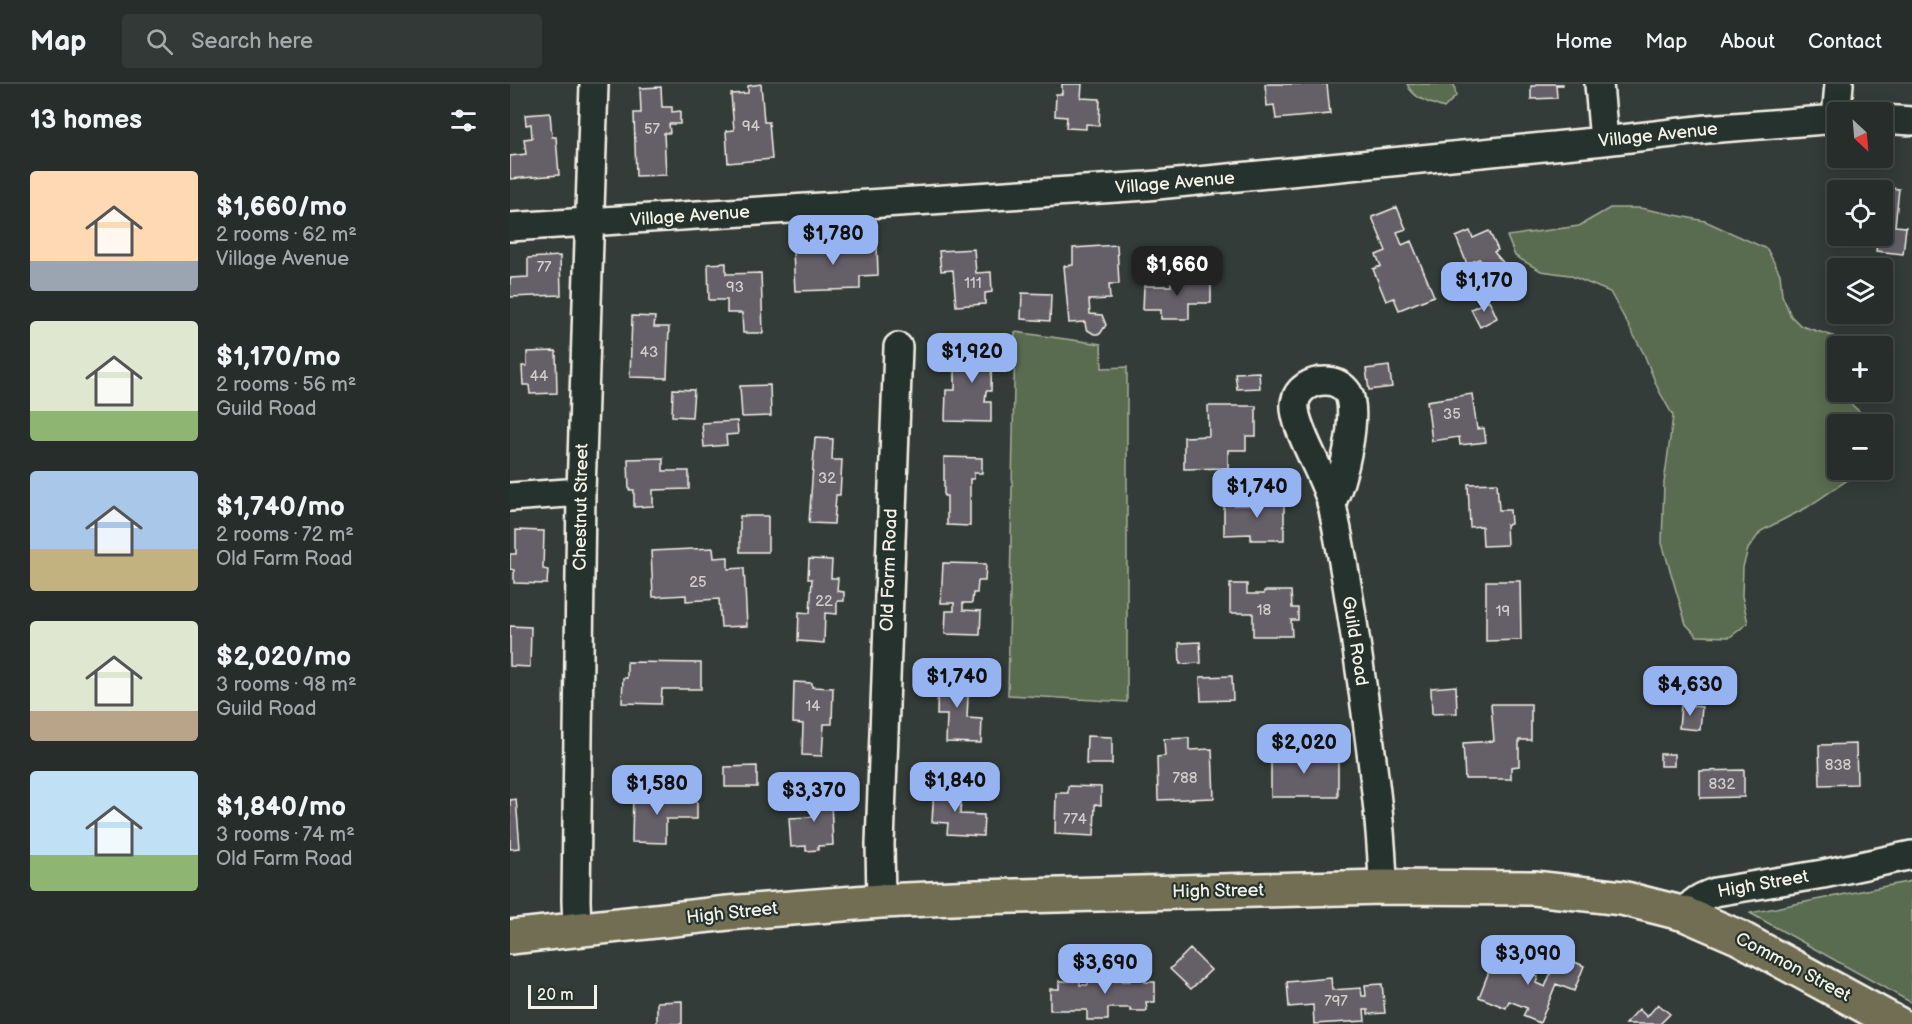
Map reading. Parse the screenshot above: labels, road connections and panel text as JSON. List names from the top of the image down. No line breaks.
{"streets":{"main road":["High Street","Common Street"],"street":["Village Avenue","Chestnut Street","Old Farm Road","Guild Road"]},"crossings":[["Village Avenue","Chestnut Street"],["Chestnut Street","High Street"],["Old Farm Road","High Street"],["Guild Road","High Street"],["High Street","Common Street"]],"house_numbers":["94","57","77","111","93","43","44","35","32","25","22","18","19","14","838","788","832","774","797"],"scale_bar":"20 m","north":"bottom right","page":{"header":"Map","search":"Search here","nav":["Home","Map","About","Contact"],"heading":"13 homes","map_buttons":["+","−"],"list":[{"name":"$1,660/mo","note":"2 rooms · 62 m² · Village Avenue"},{"name":"$1,170/mo","note":"2 rooms · 56 m² · Guild Road"},{"name":"$1,740/mo","note":"2 rooms · 72 m² · Old Farm Road"},{"name":"$2,020/mo","note":"3 rooms · 98 m² · Guild Road"},{"name":"$1,840/mo","note":"3 rooms · 74 m² · Old Farm Road"}],"price":["$1,780","$1,660","$1,170","$1,920","$1,740","$1,740","$4,630","$2,020","$1,840","$1,580","$3,370","$3,090","$3,690"],"scale":"20 m"}}
